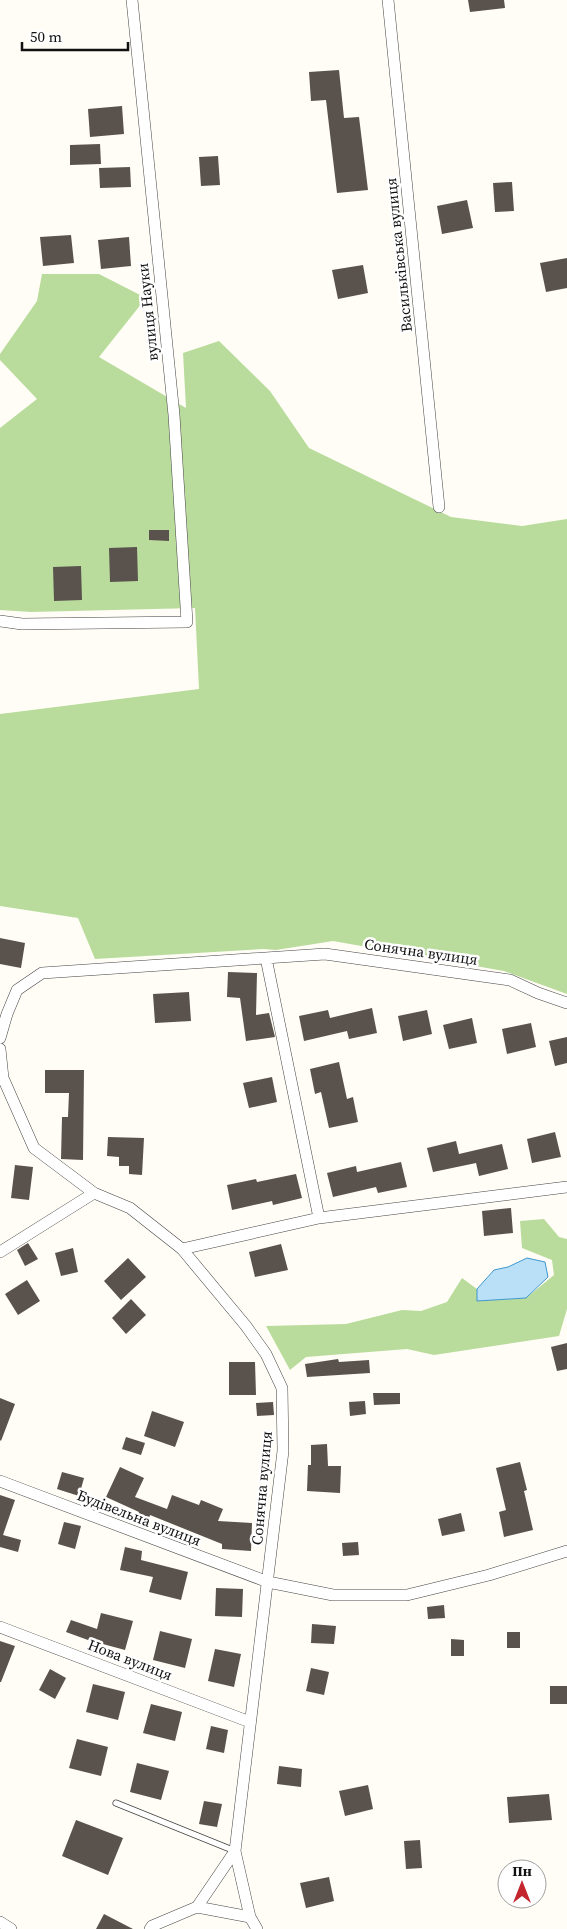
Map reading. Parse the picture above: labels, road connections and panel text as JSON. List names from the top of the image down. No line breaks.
{"streets":{"street":["Васильківська вулиця","вулиця Науки","Сонячна вулиця","Будівельна вулиця","Нова вулиця"]},"crossings":[["Сонячна вулиця","Будівельна вулиця"],["Сонячна вулиця","Нова вулиця"]],"scale_bar":"50 m","north":"top"}
